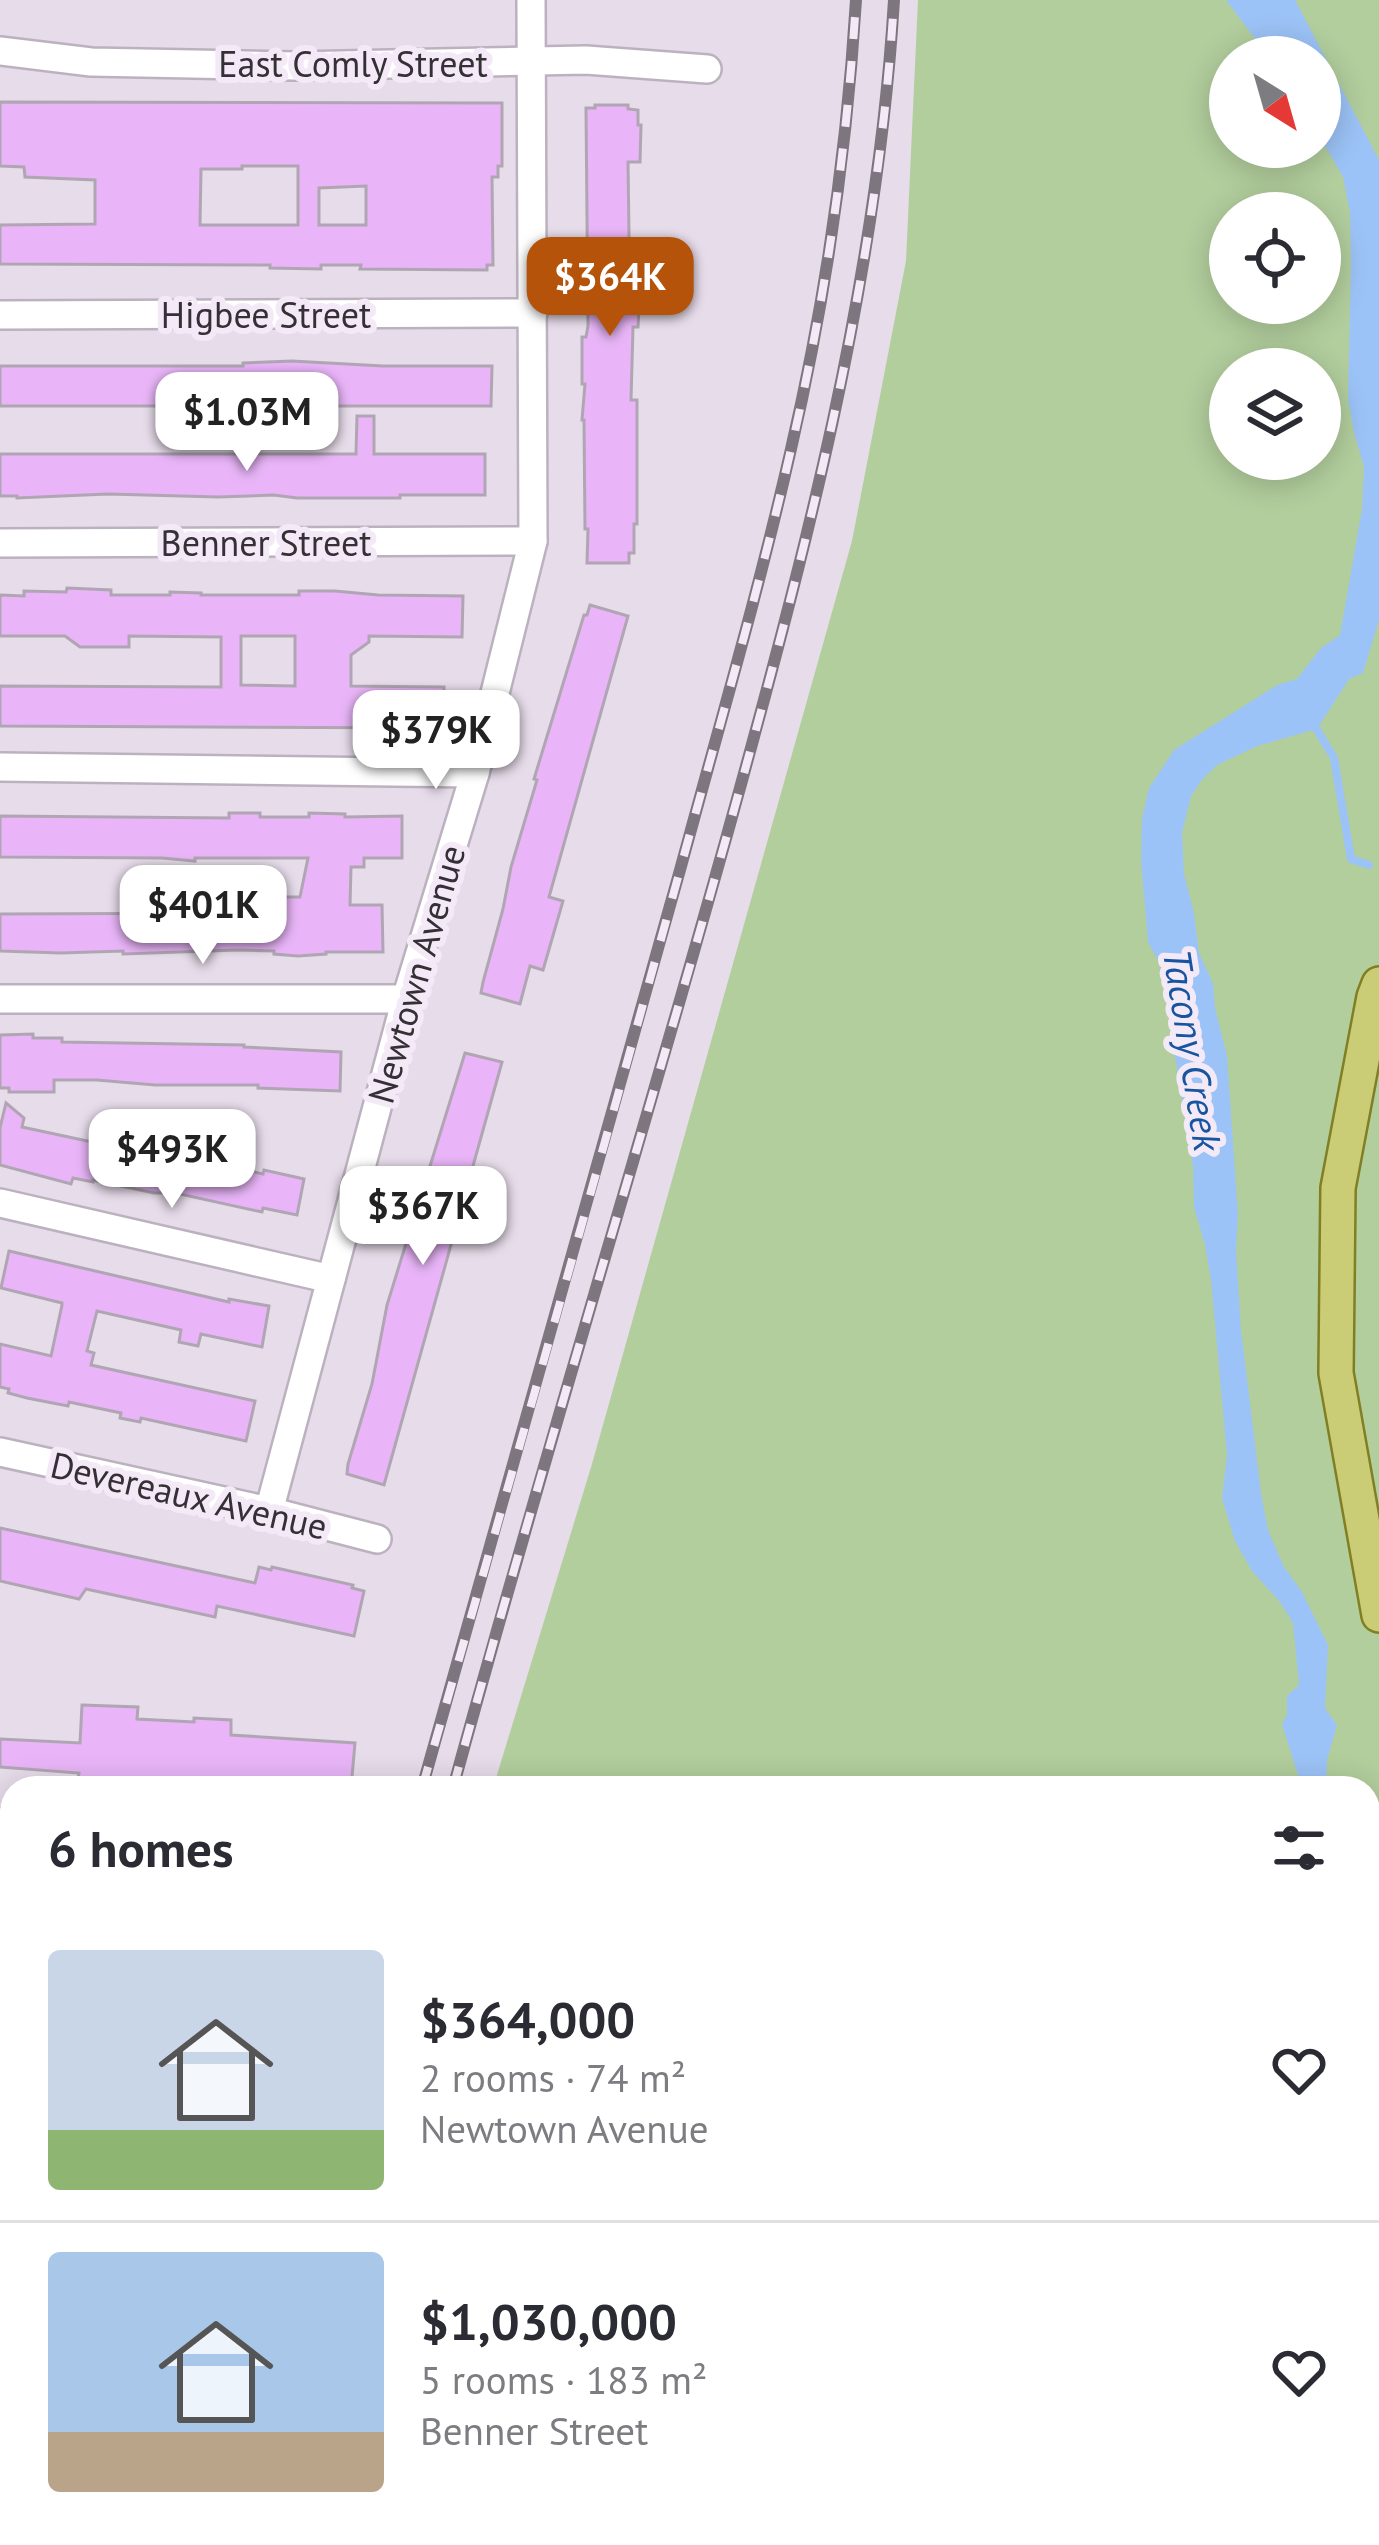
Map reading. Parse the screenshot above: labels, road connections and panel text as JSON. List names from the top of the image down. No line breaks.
{"streets":{"street":["East Comly Street","Higbee Street","Benner Street","Newtown Avenue","Devereaux Avenue"]},"crossings":[["East Comly Street","Newtown Avenue"],["Higbee Street","Newtown Avenue"],["Benner Street","Newtown Avenue"],["Newtown Avenue","Devereaux Avenue"]],"water":["Tacony Creek"],"north":"bottom right","page":{"price":["$364K","$1.03M","$379K","$401K","$493K","$367K"],"heading":"6 homes","list":[{"name":"$364,000","note":"2 rooms · 74 m² · Newtown Avenue"},{"name":"$1,030,000","note":"5 rooms · 183 m² · Benner Street"}]}}
